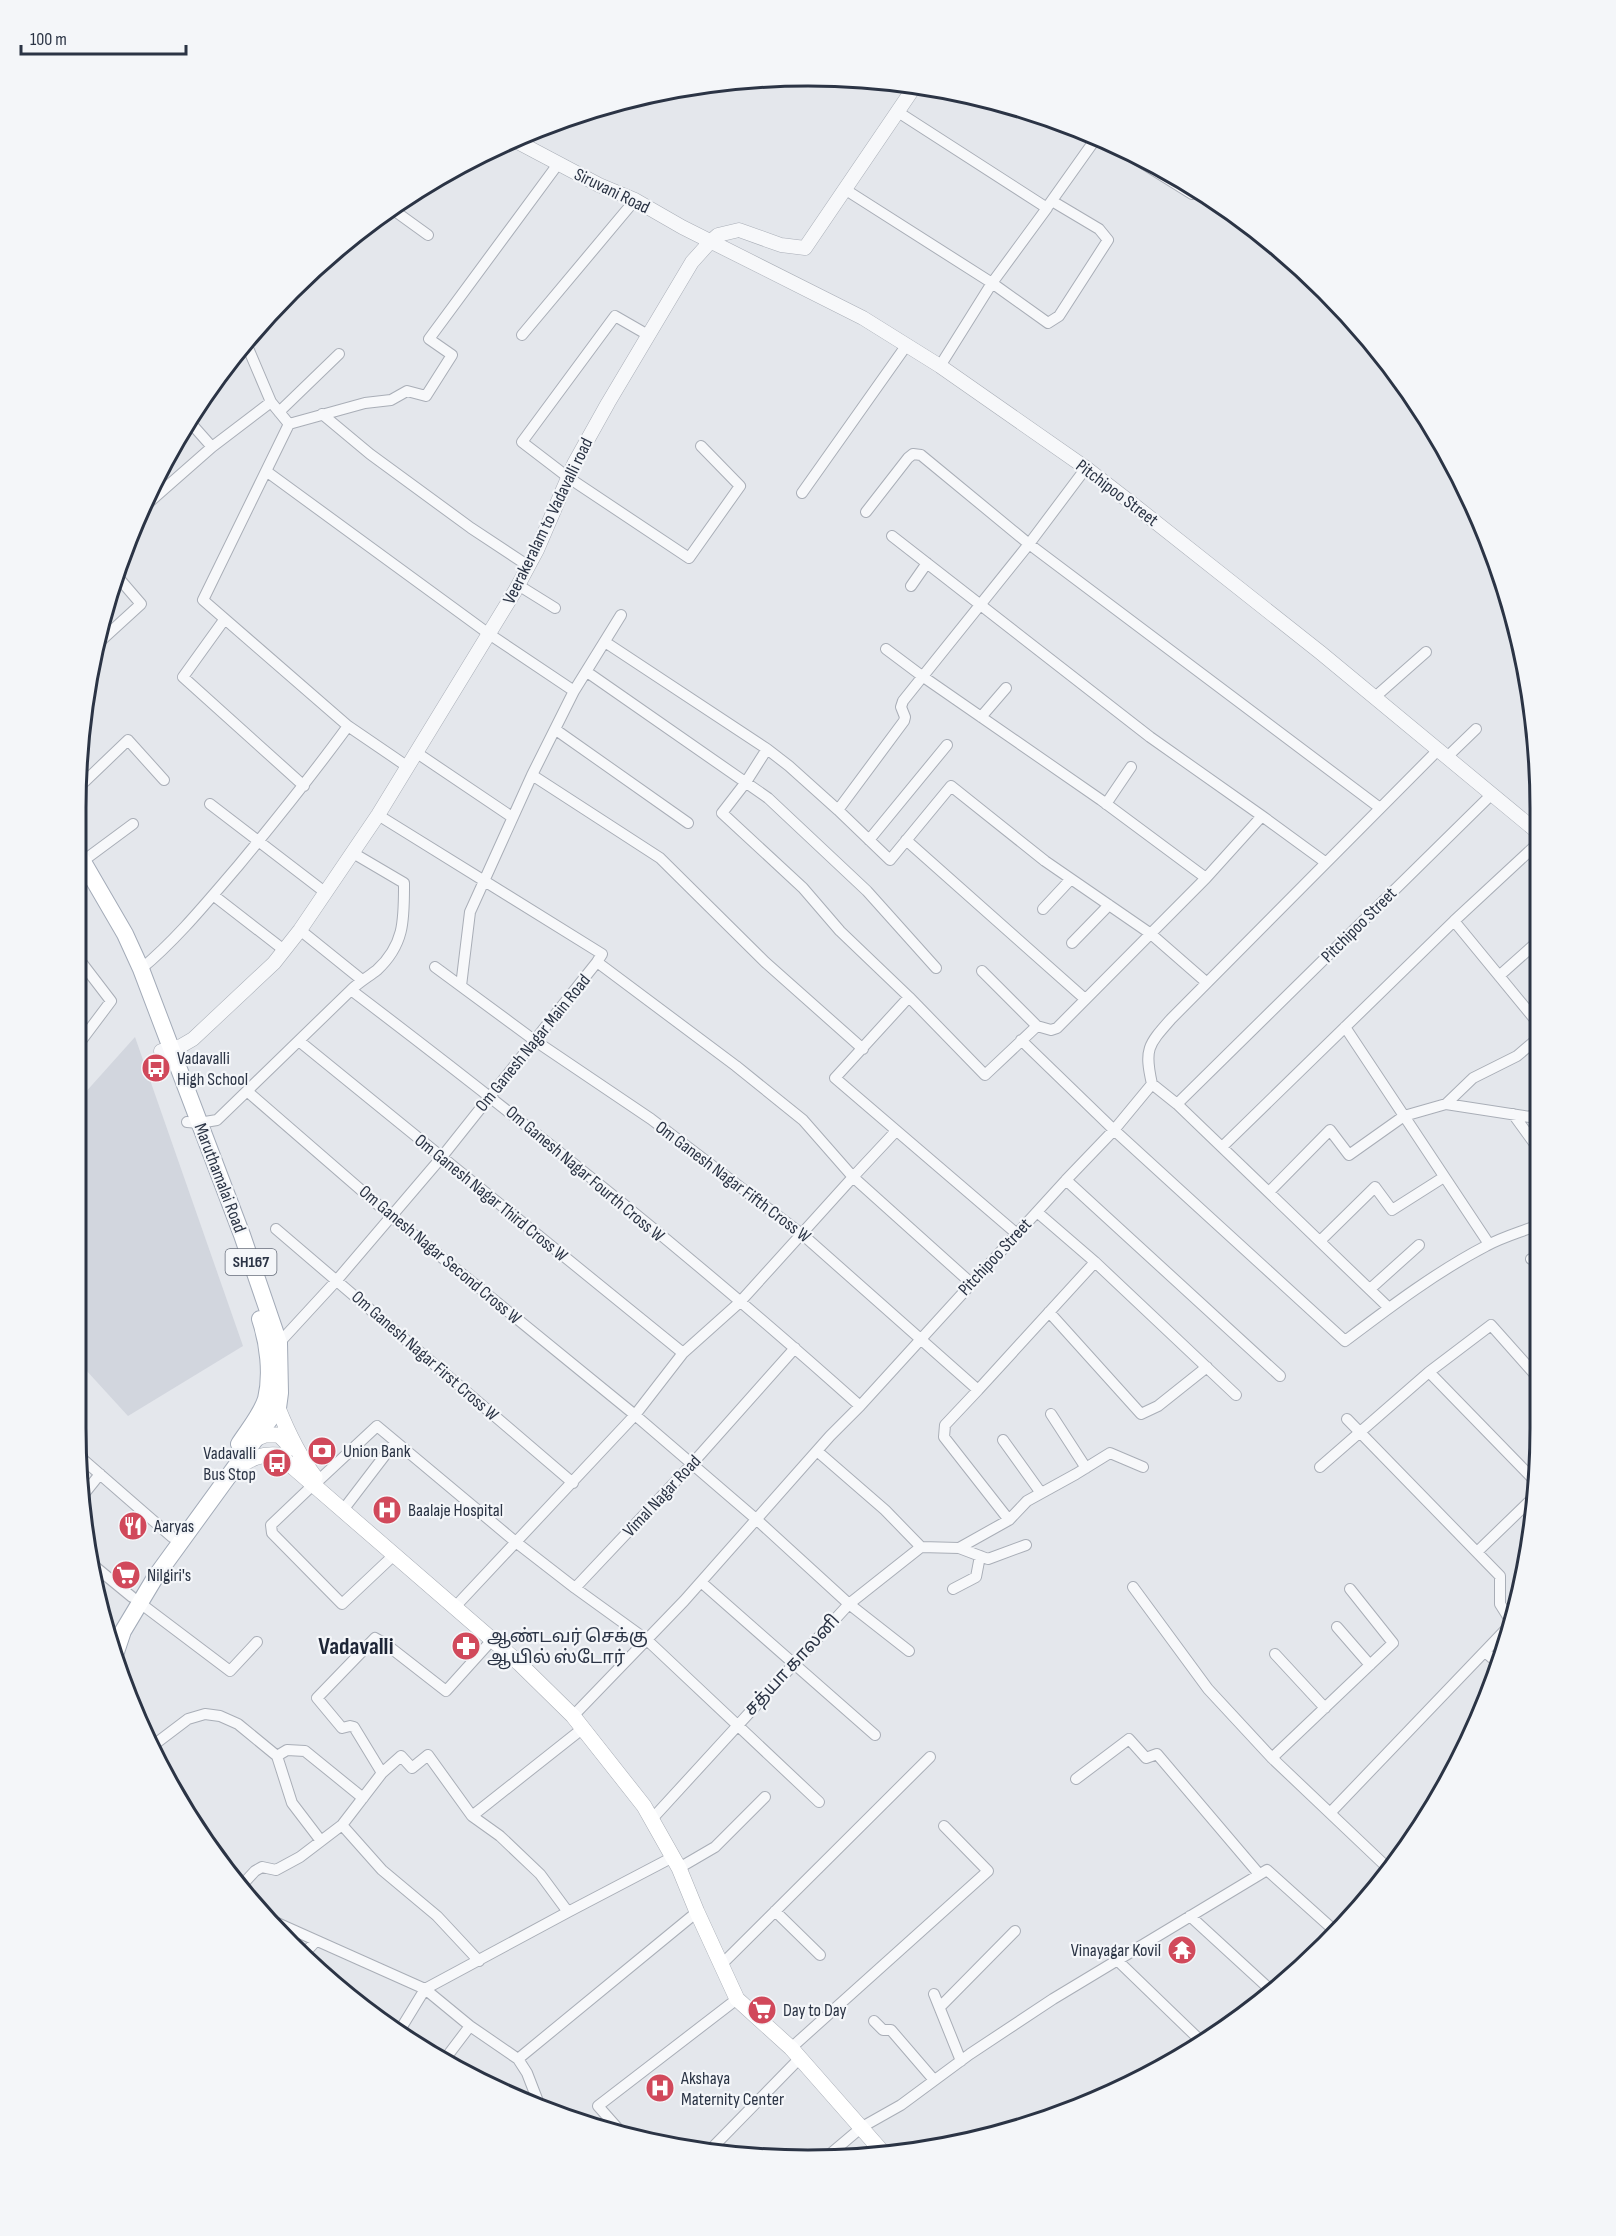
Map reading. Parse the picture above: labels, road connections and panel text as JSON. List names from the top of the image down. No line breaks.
{"streets":{"main road":["Maruthamalai Road","SH167"],"street":["Siruvani Road","Pitchipoo Street","Veerakeralam to Vadavalli road","Om Ganesh Nagar Main Road","Om Ganesh Nagar Fourth Cross W","Om Ganesh Nagar Fifth Cross W","Om Ganesh Nagar Third Cross W","Om Ganesh Nagar Second Cross W","Om Ganesh Nagar First Cross W","Vimal Nagar Road","சத்யா காலனி"]},"crossings":[["Siruvani Road","Pitchipoo Street"],["Siruvani Road","Veerakeralam to Vadavalli road"],["Pitchipoo Street","Veerakeralam to Vadavalli road"],["Pitchipoo Street","Om Ganesh Nagar Main Road"],["Pitchipoo Street","Om Ganesh Nagar Fourth Cross W"],["Pitchipoo Street","Om Ganesh Nagar Fifth Cross W"],["Pitchipoo Street","சத்யா காலனி"],["Veerakeralam to Vadavalli road","Maruthamalai Road"],["Om Ganesh Nagar Main Road","Om Ganesh Nagar Fourth Cross W"],["Om Ganesh Nagar Main Road","Maruthamalai Road"],["Om Ganesh Nagar Main Road","Om Ganesh Nagar Fifth Cross W"],["Om Ganesh Nagar Main Road","Om Ganesh Nagar Third Cross W"],["Om Ganesh Nagar Main Road","Om Ganesh Nagar Second Cross W"],["Om Ganesh Nagar Main Road","Om Ganesh Nagar First Cross W"],["Om Ganesh Nagar Fourth Cross W","Vimal Nagar Road"],["Om Ganesh Nagar Second Cross W","Vimal Nagar Road"],["Om Ganesh Nagar Second Cross W","சத்யா காலனி"],["Vimal Nagar Road","சத்யா காலனி"]],"districts":["Vadavalli"],"places":{"bus stop":["Vadavalli High School","Vadavalli Bus Stop"],"bank":["Union Bank"],"hospital":["Baalaje Hospital","Akshaya Maternity Center"],"restaurant":["Aaryas"],"supermarket":["Nilgiri's","Day to Day"],"pharmacy":["ஆண்டவர் செக்கு ஆயில் ஸ்டோர்"],"temple":["Vinayagar Kovil"]},"scale_bar":"100 m"}
